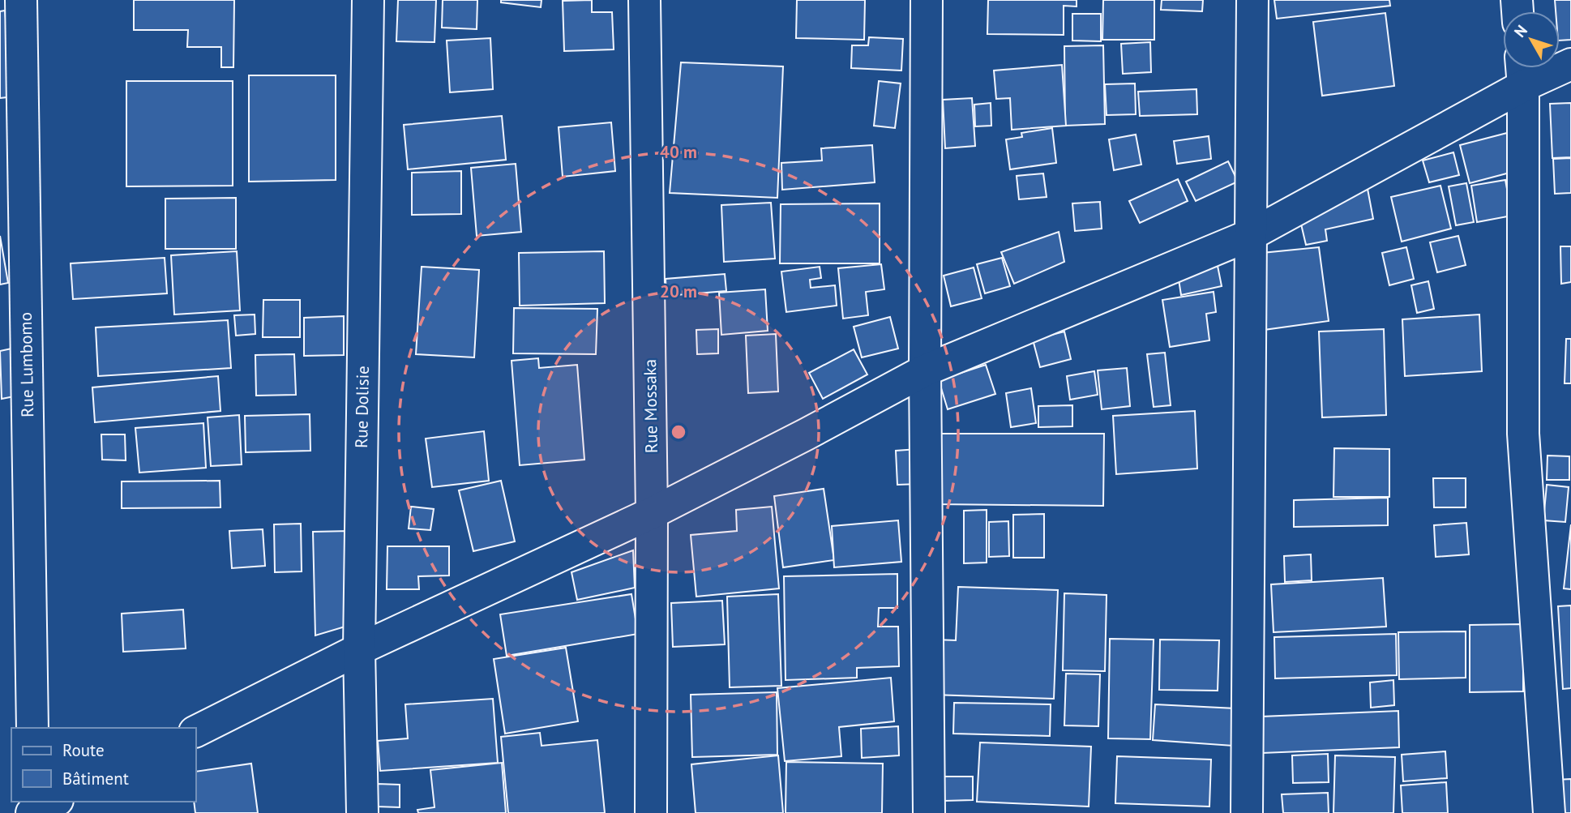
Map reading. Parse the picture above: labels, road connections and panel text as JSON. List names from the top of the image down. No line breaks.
{"streets":{"street":["Rue Lumbomo","Rue Mossaka","Rue Dolisie"]},"legend":["Route","Bâtiment"],"north":"top left","rings":["40 m","20 m"]}
